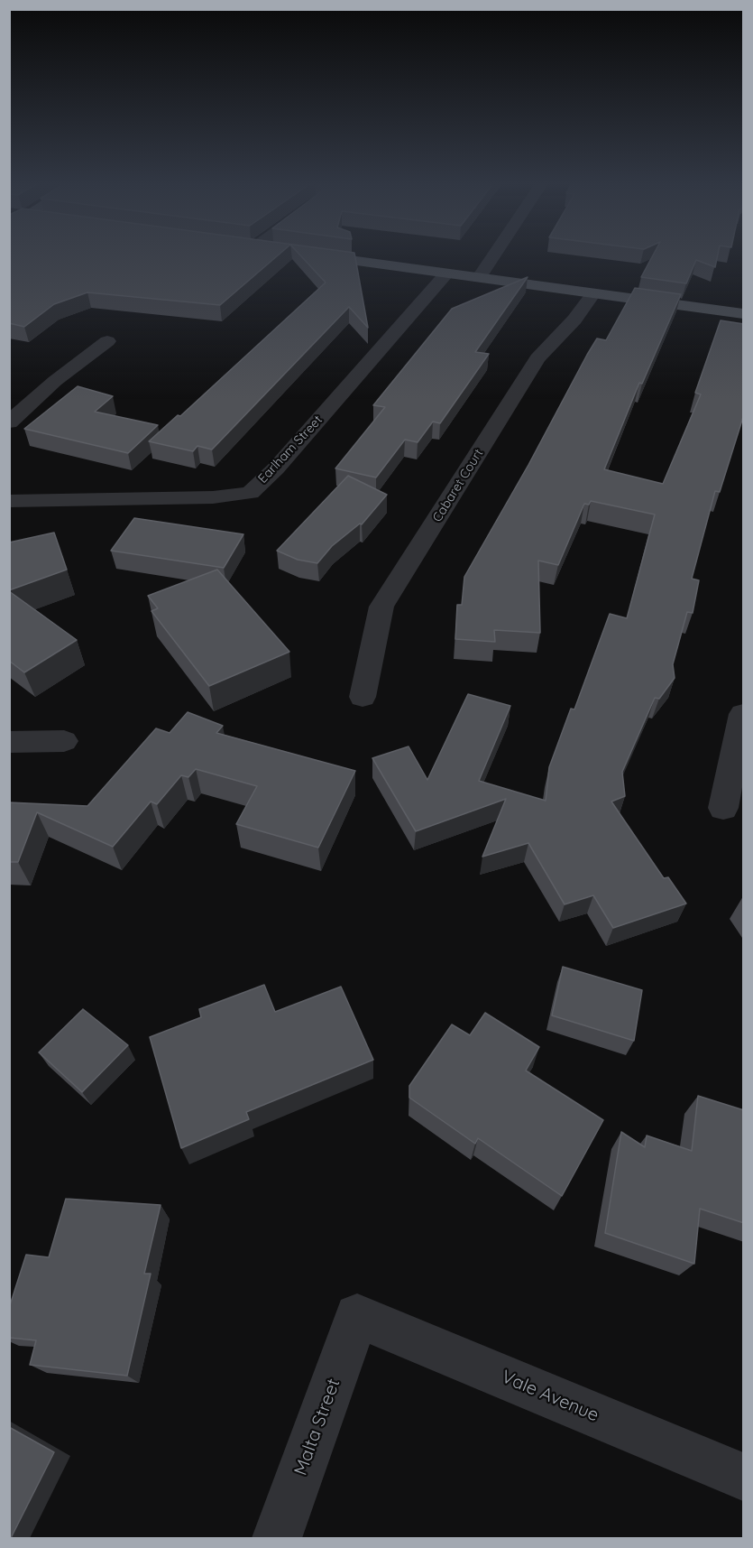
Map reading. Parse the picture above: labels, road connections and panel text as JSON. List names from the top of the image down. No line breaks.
{"streets":{"street":["Earlham Street","Cabaret Court","Vale Avenue","Malta Street"]},"crossings":[["Vale Avenue","Malta Street"]]}
